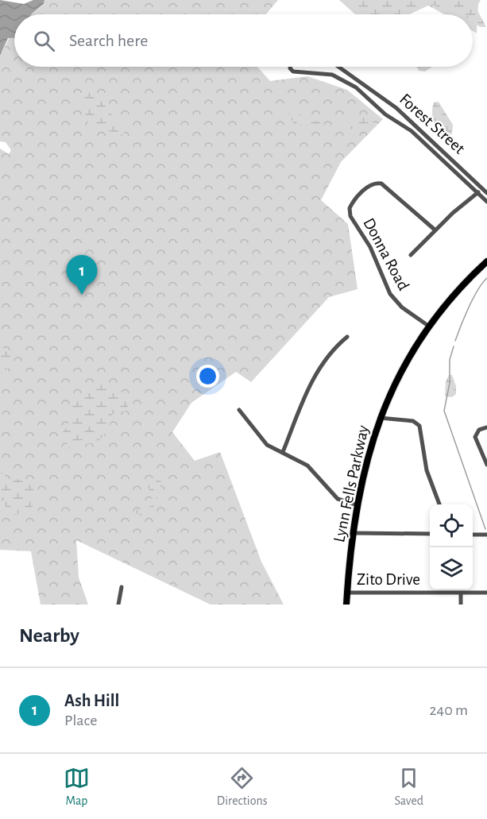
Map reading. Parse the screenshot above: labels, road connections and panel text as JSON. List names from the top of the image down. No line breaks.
{"streets":{"main road":["Lynn Fells Parkway"],"street":["Forest Street","Donna Road","Zito Drive"]},"crossings":[["Donna Road","Lynn Fells Parkway"],["Lynn Fells Parkway","Zito Drive"]],"page":{"search":"Search here","pins":"1","heading":"Nearby","list":[{"mark":"1","name":"Ash Hill","note":"Place","value":"240 m"}],"nav":["Map","Directions","Saved"]}}
